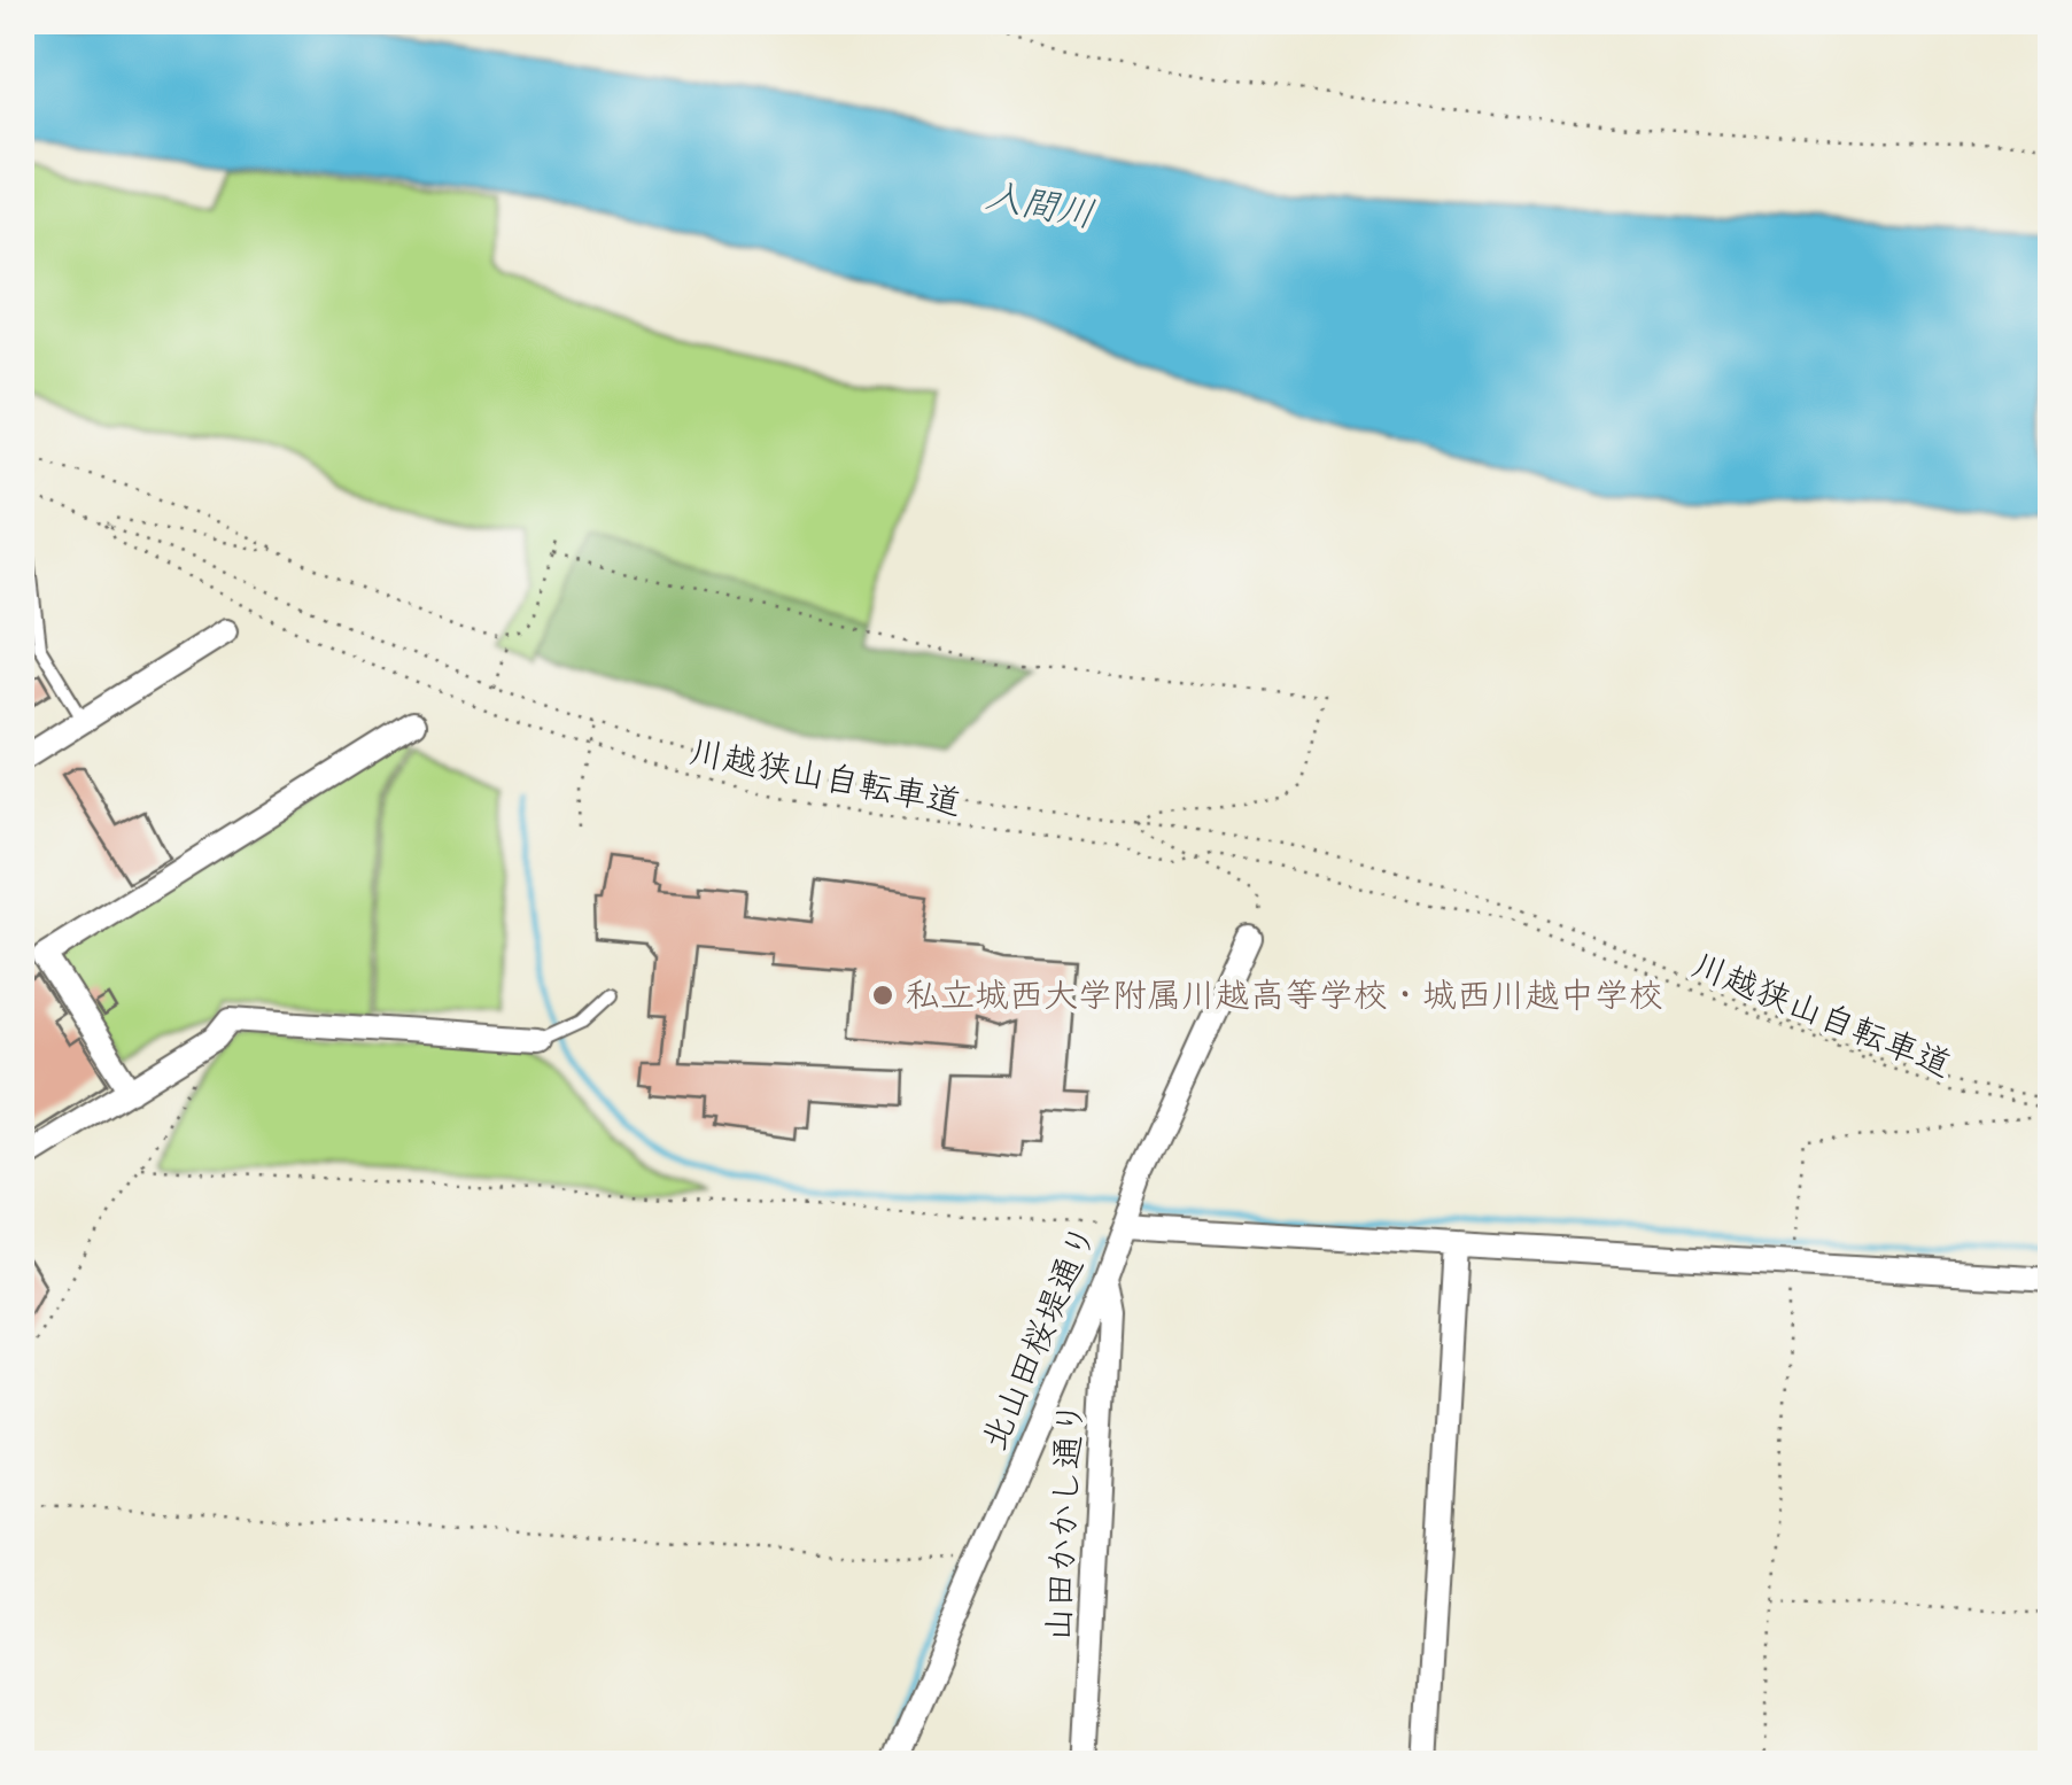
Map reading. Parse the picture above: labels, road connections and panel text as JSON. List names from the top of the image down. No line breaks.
{"streets":{"street":["北山田桜堤通り","山田かかし通り"],"path":["川越狭山自転車道"]},"crossings":[["北山田桜堤通り","山田かかし通り"]],"water":["入間川"],"places":["私立城西大学附属川越高等学校・城西川越中学校"]}
